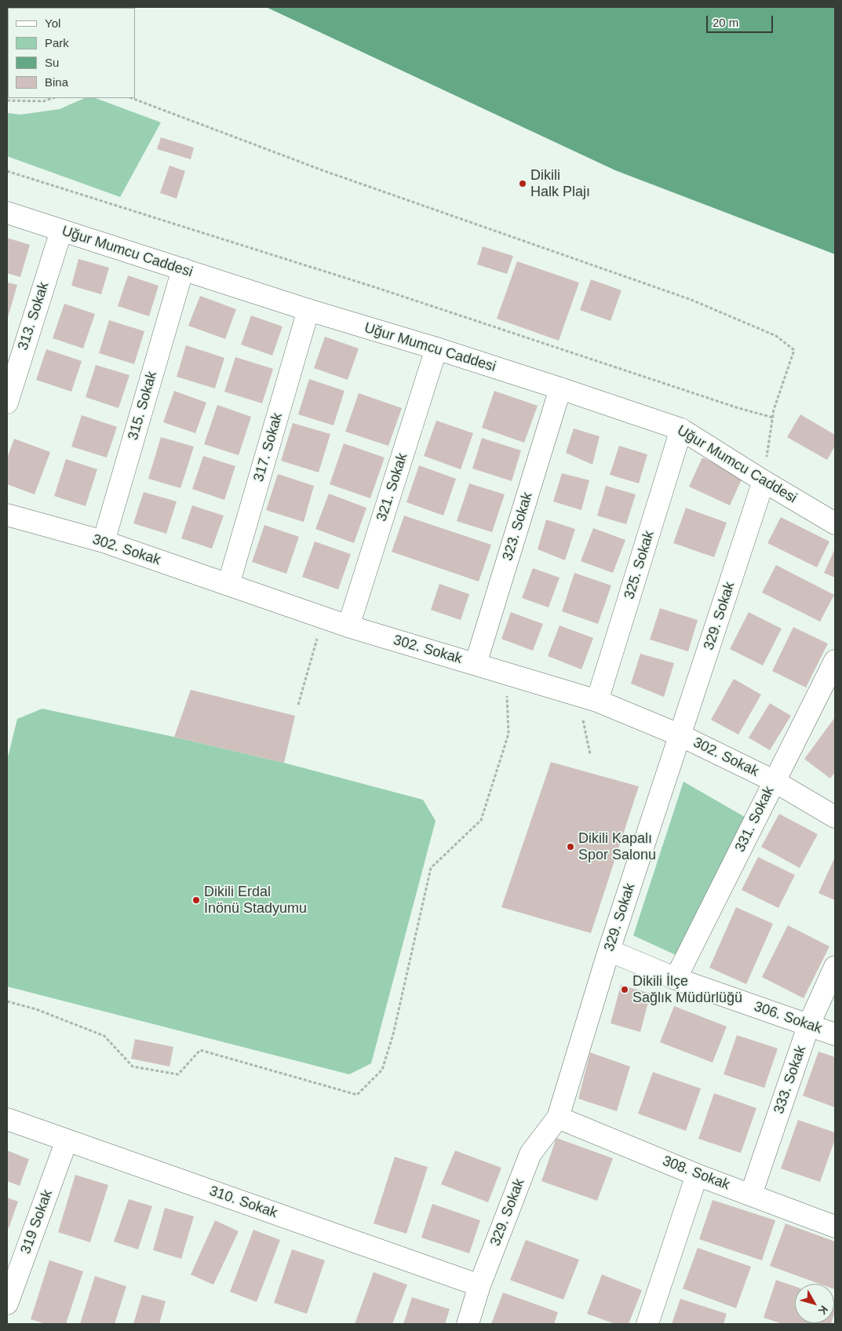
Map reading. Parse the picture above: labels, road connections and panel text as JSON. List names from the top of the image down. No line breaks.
{"streets":{"street":["Uğur Mumcu Caddesi","313. Sokak","315. Sokak","317. Sokak","321. Sokak","323. Sokak","302. Sokak","325. Sokak","329. Sokak","331. Sokak","306. Sokak","333. Sokak","308. Sokak","310. Sokak","319 Sokak"]},"crossings":[["Uğur Mumcu Caddesi","313. Sokak"],["Uğur Mumcu Caddesi","315. Sokak"],["Uğur Mumcu Caddesi","317. Sokak"],["Uğur Mumcu Caddesi","321. Sokak"],["Uğur Mumcu Caddesi","323. Sokak"],["Uğur Mumcu Caddesi","325. Sokak"],["Uğur Mumcu Caddesi","329. Sokak"],["315. Sokak","302. Sokak"],["317. Sokak","302. Sokak"],["321. Sokak","302. Sokak"],["323. Sokak","302. Sokak"],["302. Sokak","325. Sokak"],["302. Sokak","329. Sokak"],["302. Sokak","331. Sokak"],["329. Sokak","306. Sokak"],["329. Sokak","308. Sokak"],["329. Sokak","310. Sokak"],["331. Sokak","306. Sokak"],["306. Sokak","333. Sokak"],["333. Sokak","308. Sokak"],["310. Sokak","319 Sokak"]],"places":["Dikili Halk Plajı","Dikili Kapalı Spor Salonu","Dikili Erdal İnönü Stadyumu","Dikili İlçe Sağlık Müdürlüğü"],"legend":["Yol","Park","Su","Bina"],"scale_bar":"20 m","north":"bottom right"}
